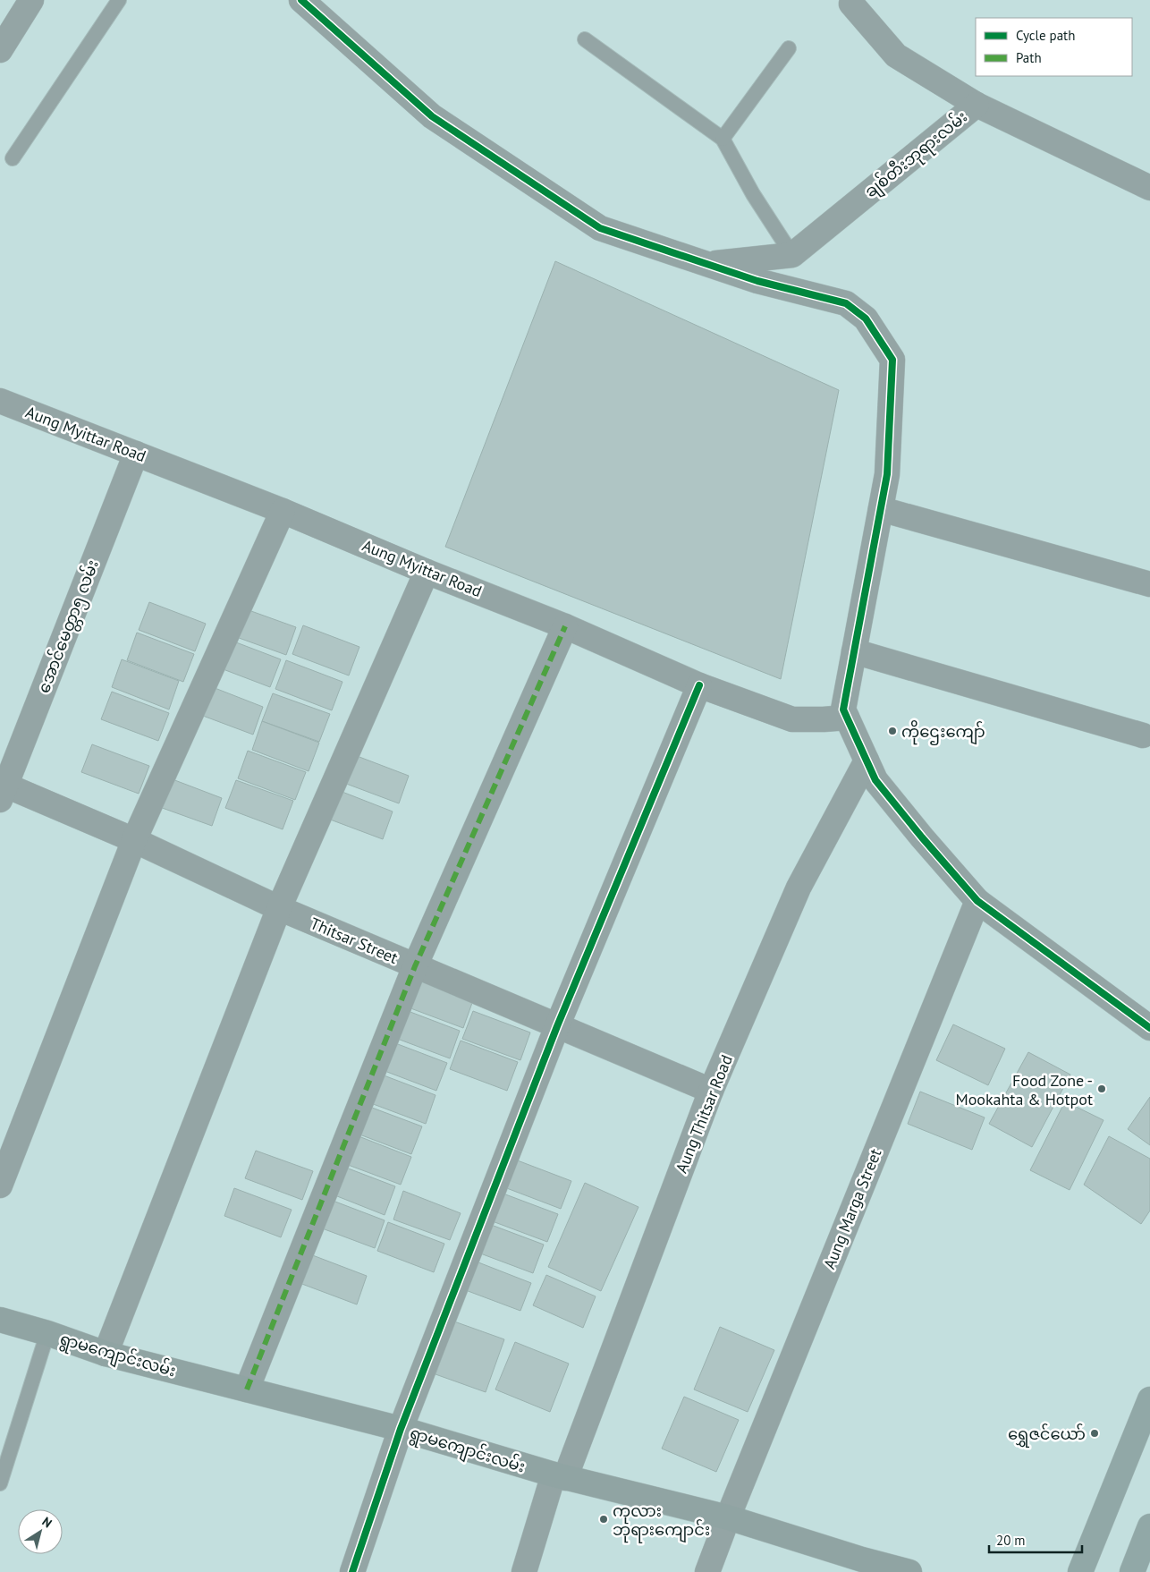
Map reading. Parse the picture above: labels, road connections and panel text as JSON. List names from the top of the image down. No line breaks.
{"streets":{"main road":["ရွာမကျောင်းလမ်း"],"street":["ချစ်တီးဘုရားလမ်း","Aung Myittar Road","အောင်မေတ္တာ၅ လမ်း","Thitsar Street","Aung Thitsar Road","Aung Marga Street"]},"crossings":[["Aung Myittar Road","အောင်မေတ္တာ၅ လမ်း"],["အောင်မေတ္တာ၅ လမ်း","Thitsar Street"],["Thitsar Street","Aung Thitsar Road"],["Aung Thitsar Road","ရွာမကျောင်းလမ်း"],["Aung Marga Street","ရွာမကျောင်းလမ်း"]],"places":["ကိုဌေးကျော်","Food Zone - Mookahta & Hotpot","ရွှေဇင်ယော်","ကုလား ဘုရားကျောင်း"],"legend":["Cycle path","Path"],"scale_bar":"20 m","north":"top right"}
